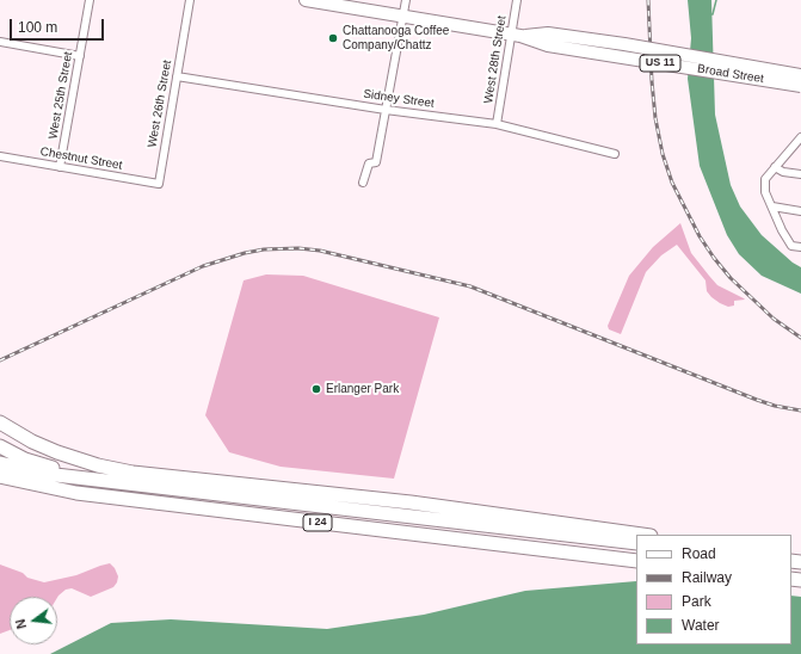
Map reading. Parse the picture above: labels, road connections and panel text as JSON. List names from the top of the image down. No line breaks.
{"streets":{"highway":["I 24"],"main road":["US 11","Broad Street"],"street":["West 28th Street","West 25th Street","Sidney Street","West 26th Street","Chestnut Street"]},"crossings":[["West 28th Street","Broad Street"],["West 28th Street","Sidney Street"],["West 25th Street","Chestnut Street"],["Sidney Street","West 26th Street"],["West 26th Street","Chestnut Street"]],"places":["Chattanooga Coffee Company/Chattz","Erlanger Park"],"legend":["Road","Railway","Park","Water"],"scale_bar":"100 m","north":"left"}
